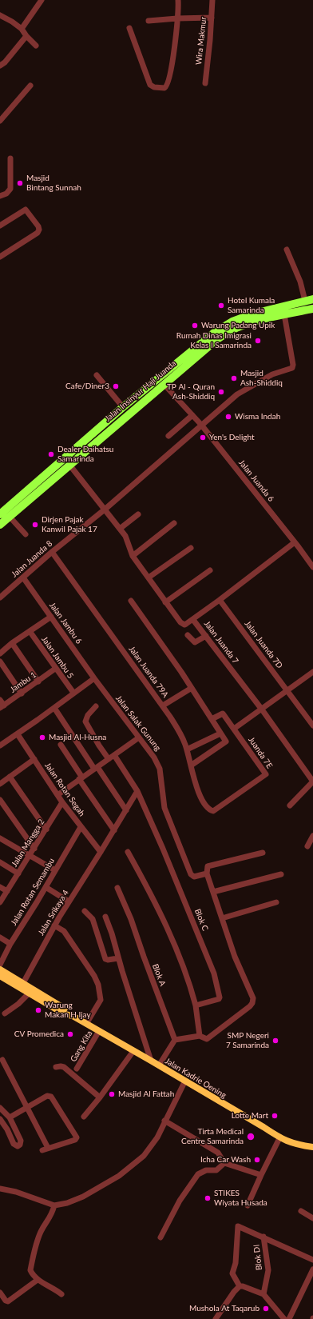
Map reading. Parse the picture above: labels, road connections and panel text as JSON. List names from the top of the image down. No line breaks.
{"streets":{"highway":["Jalan Insinyur Haji Juanda"],"main road":["Jalan Kadrie Oening"],"street":["Wira Makmur","Jalan Juanda 6","Jalan Juanda 8","Jalan Jambu 6","Jalan Juanda 7","Jalan Juanda 7D","Jalan Jambu 5","Jalan Juanda 79A","Jambu 1","Jalan Salak Gunung","Juanda 7E","Jalan Rotan Segah","Jalan Mangga 2","Jalan Rotan Semambu","Jalan Srikaya 4","Blok C","Blok A","Gang Kita","Blok DI"]},"crossings":[["Jalan Insinyur Haji Juanda","Jalan Juanda 6"],["Jalan Insinyur Haji Juanda","Jalan Juanda 7"],["Jalan Juanda 8","Jalan Jambu 6"],["Jalan Juanda 8","Jalan Juanda 7"],["Jalan Juanda 8","Jalan Juanda 79A"],["Jalan Jambu 6","Jalan Salak Gunung"],["Jalan Jambu 5","Jambu 1"],["Jalan Juanda 79A","Juanda 7E"],["Jalan Rotan Segah","Jalan Mangga 2"],["Jalan Rotan Segah","Jalan Rotan Semambu"],["Jalan Rotan Segah","Jalan Srikaya 4"],["Jalan Srikaya 4","Blok C"],["Jalan Srikaya 4","Jalan Kadrie Oening"],["Gang Kita","Jalan Kadrie Oening"]],"places":["Masjid Bintang Sunnah","Hotel Kumala Samarinda","Warung Padang Upik","Rumah Dinas Imigrasi Kelas I Samarinda","Masjid Ash-Shiddiq","Cafe/Diner3","TP Al - Quran Ash-Shiddiq","Wisma Indah","Yen's Delight","Dealer Daihatsu Samarinda","Dirjen Pajak Kanwil Pajak 17","Masjid Al-Husna","Warung Makan H Ijay","CV Promedica","SMP Negeri 7 Samarinda","Masjid Al Fattah","Lotte Mart","Tirta Medical Centre Samarinda","Icha Car Wash","STIKES Wiyata Husada","Mushola At Taqarub"]}
